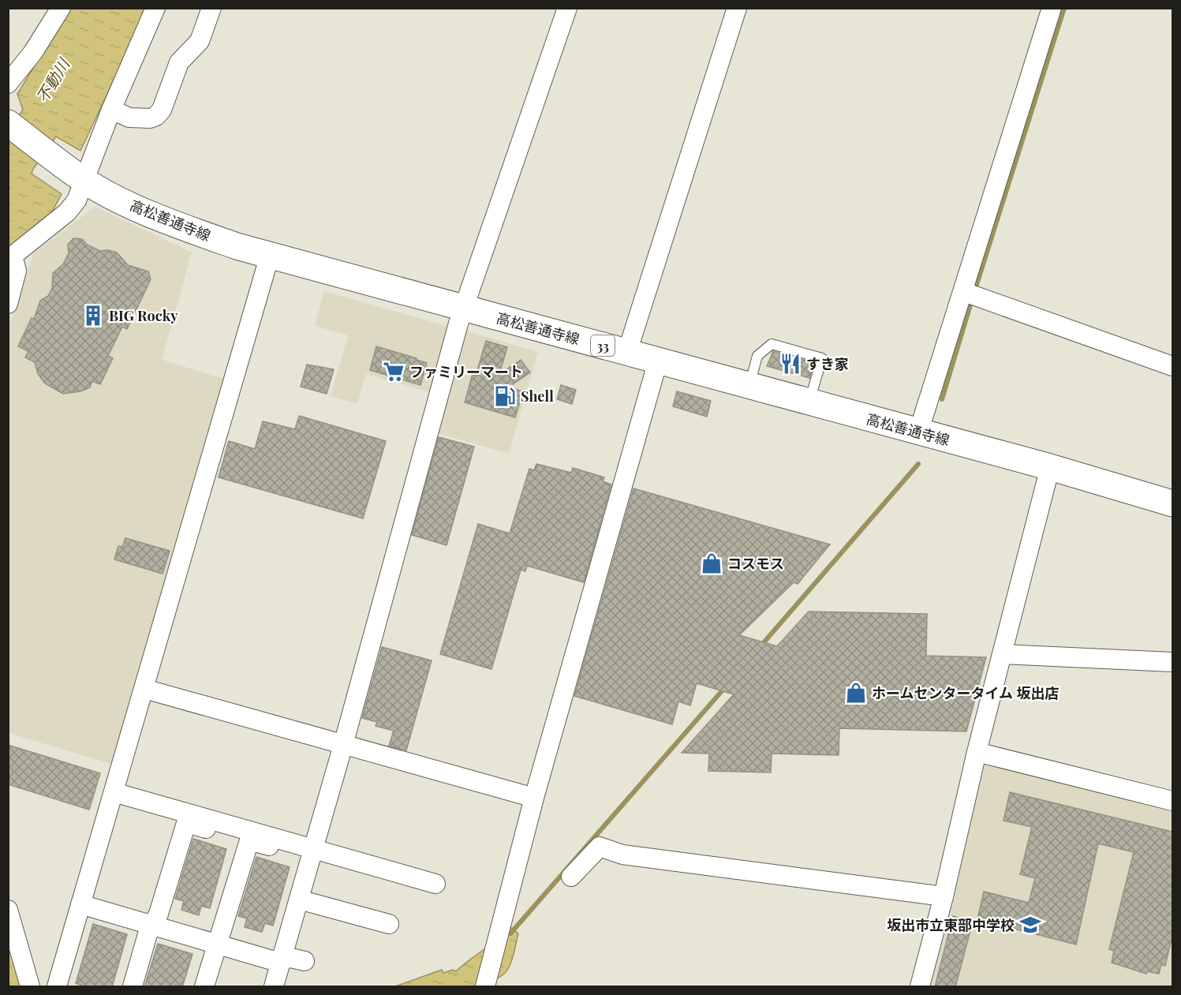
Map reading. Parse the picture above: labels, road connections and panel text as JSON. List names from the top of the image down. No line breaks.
{"streets":{"main road":["高松善通寺線","33"]},"water":["不動川"],"places":{"building":["BIG Rocky"],"restaurant":["すき家"],"supermarket":["ファミリーマート"],"fuel station":["Shell"],"shop":["コスモス","ホームセンタータイム 坂出店"],"school or university":["坂出市立東部中学校"]}}
